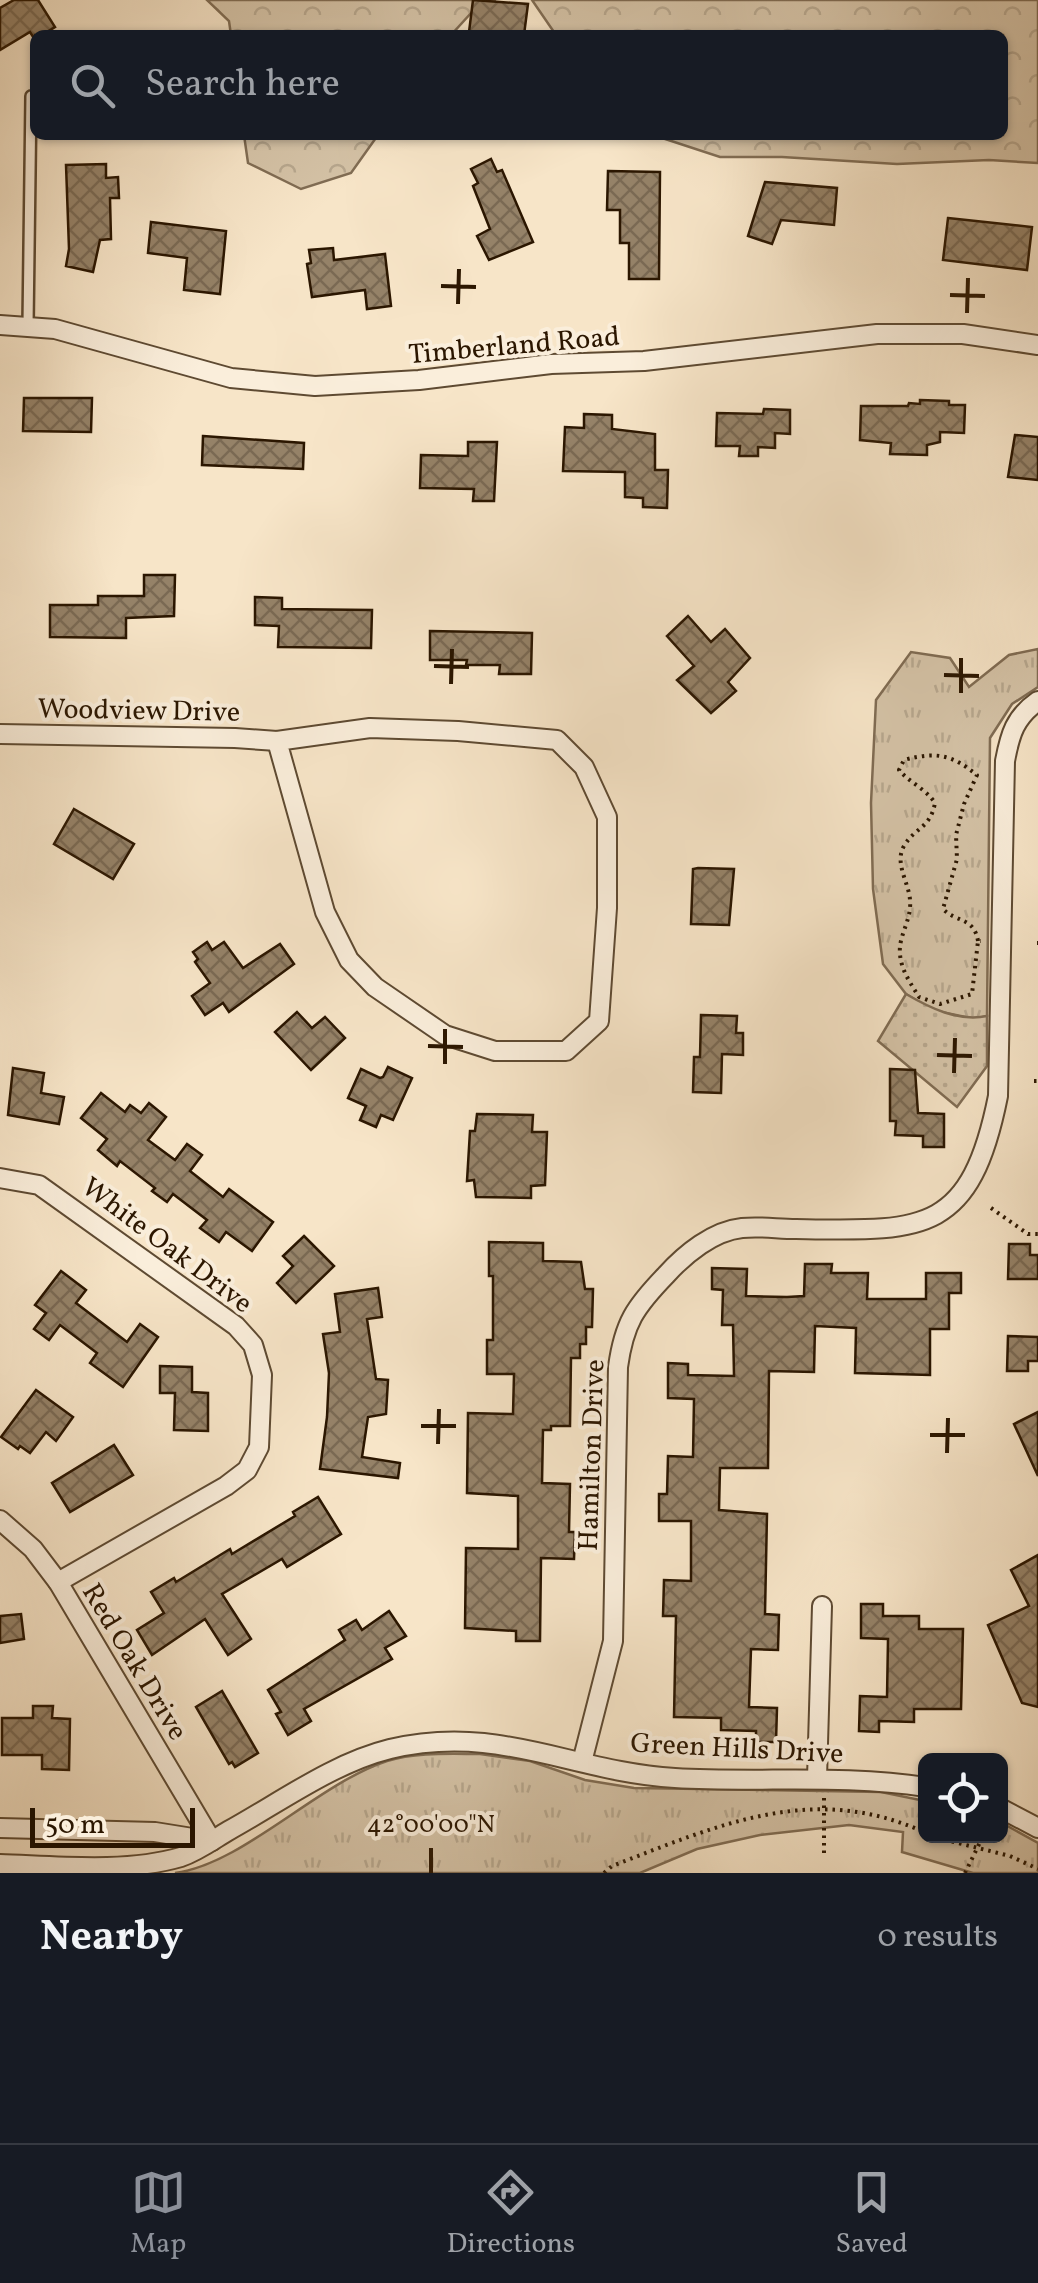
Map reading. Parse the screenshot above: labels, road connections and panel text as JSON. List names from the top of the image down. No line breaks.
{"streets":{"street":["Timberland Road","Woodview Drive","White Oak Drive","Hamilton Drive","Red Oak Drive","Green Hills Drive"]},"crossings":[["White Oak Drive","Red Oak Drive"],["Hamilton Drive","Green Hills Drive"],["Red Oak Drive","Green Hills Drive"]],"scale_bar":"50 m","page":{"search":"Search here","scale":"50 m","heading":["Nearby","0 results"],"nav":["Map","Directions","Saved"]},"coordinates":["42°00'00\"N"]}
